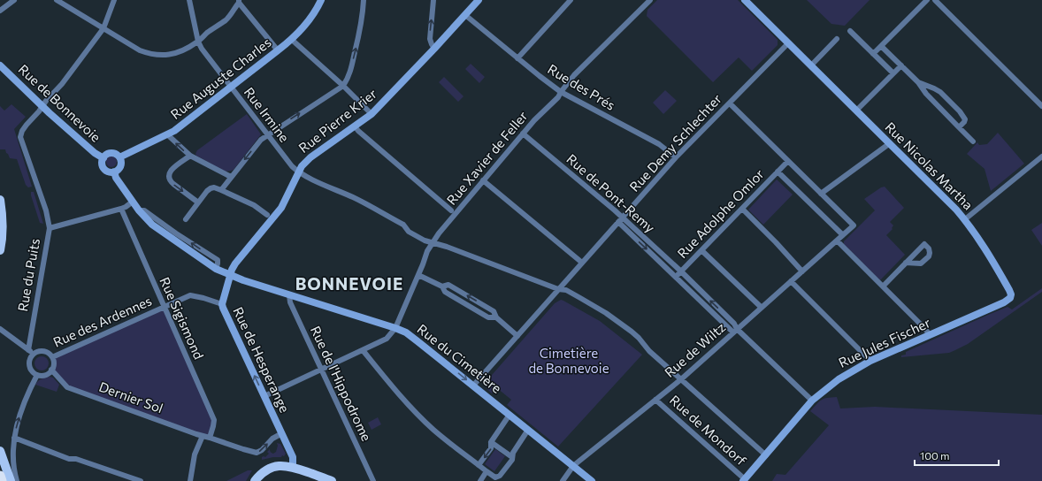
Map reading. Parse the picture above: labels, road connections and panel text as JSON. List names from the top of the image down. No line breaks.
{"streets":{"main road":["Rue Auguste Charles","Rue de Bonnevoie","Rue Pierre Krier","Rue Nicolas Martha","Rue Jules Fischer","Rue du Cimetière","Rue de Hesperange"],"street":["Rue des Prés","Rue Irmine","Rue Demy Schlechter","Rue Xavier de Feller","Rue de Pont-Remy","Rue Adolphe Omlor","Rue du Puits","Rue Sigismond","Rue des Ardennes","Rue de Wiltz","Rue de l'Hippodrome","Dernier Sol","Rue de Mondorf"]},"crossings":[["Rue Auguste Charles","Rue de Bonnevoie"],["Rue Auguste Charles","Rue Irmine"],["Rue des Prés","Rue Pierre Krier"],["Rue des Prés","Rue Demy Schlechter"],["Rue des Prés","Rue Xavier de Feller"],["Rue de Bonnevoie","Rue Pierre Krier"],["Rue de Bonnevoie","Rue du Puits"],["Rue de Bonnevoie","Rue du Cimetière"],["Rue de Bonnevoie","Rue de Hesperange"],["Rue Irmine","Rue Pierre Krier"],["Rue Irmine","Rue Demy Schlechter"],["Rue Irmine","Rue Xavier de Feller"],["Rue Irmine","Rue Jules Fischer"],["Rue Irmine","Rue de Wiltz"],["Rue Pierre Krier","Rue du Cimetière"],["Rue Pierre Krier","Rue de Hesperange"],["Rue Demy Schlechter","Rue Nicolas Martha"],["Rue Demy Schlechter","Rue de Pont-Remy"],["Rue Demy Schlechter","Rue du Cimetière"],["Rue Xavier de Feller","Rue de Pont-Remy"],["Rue Xavier de Feller","Rue du Cimetière"],["Rue Xavier de Feller","Rue de Hesperange"],["Rue Xavier de Feller","Rue de l'Hippodrome"],["Rue Nicolas Martha","Rue Jules Fischer"],["Rue de Pont-Remy","Rue Adolphe Omlor"],["Rue de Pont-Remy","Rue Jules Fischer"],["Rue de Pont-Remy","Rue de Wiltz"],["Rue du Puits","Rue Sigismond"],["Rue Sigismond","Rue des Ardennes"],["Rue Sigismond","Dernier Sol"],["Rue des Ardennes","Rue de Hesperange"],["Rue des Ardennes","Dernier Sol"],["Rue Jules Fischer","Rue de Mondorf"],["Rue de Wiltz","Rue du Cimetière"],["Rue de Wiltz","Rue de Mondorf"],["Rue du Cimetière","Rue de Hesperange"],["Rue du Cimetière","Rue de l'Hippodrome"],["Rue de Hesperange","Dernier Sol"]],"districts":["BONNEVOIE"],"parks":["Cimetière de Bonnevoie"],"scale_bar":"100 m"}
